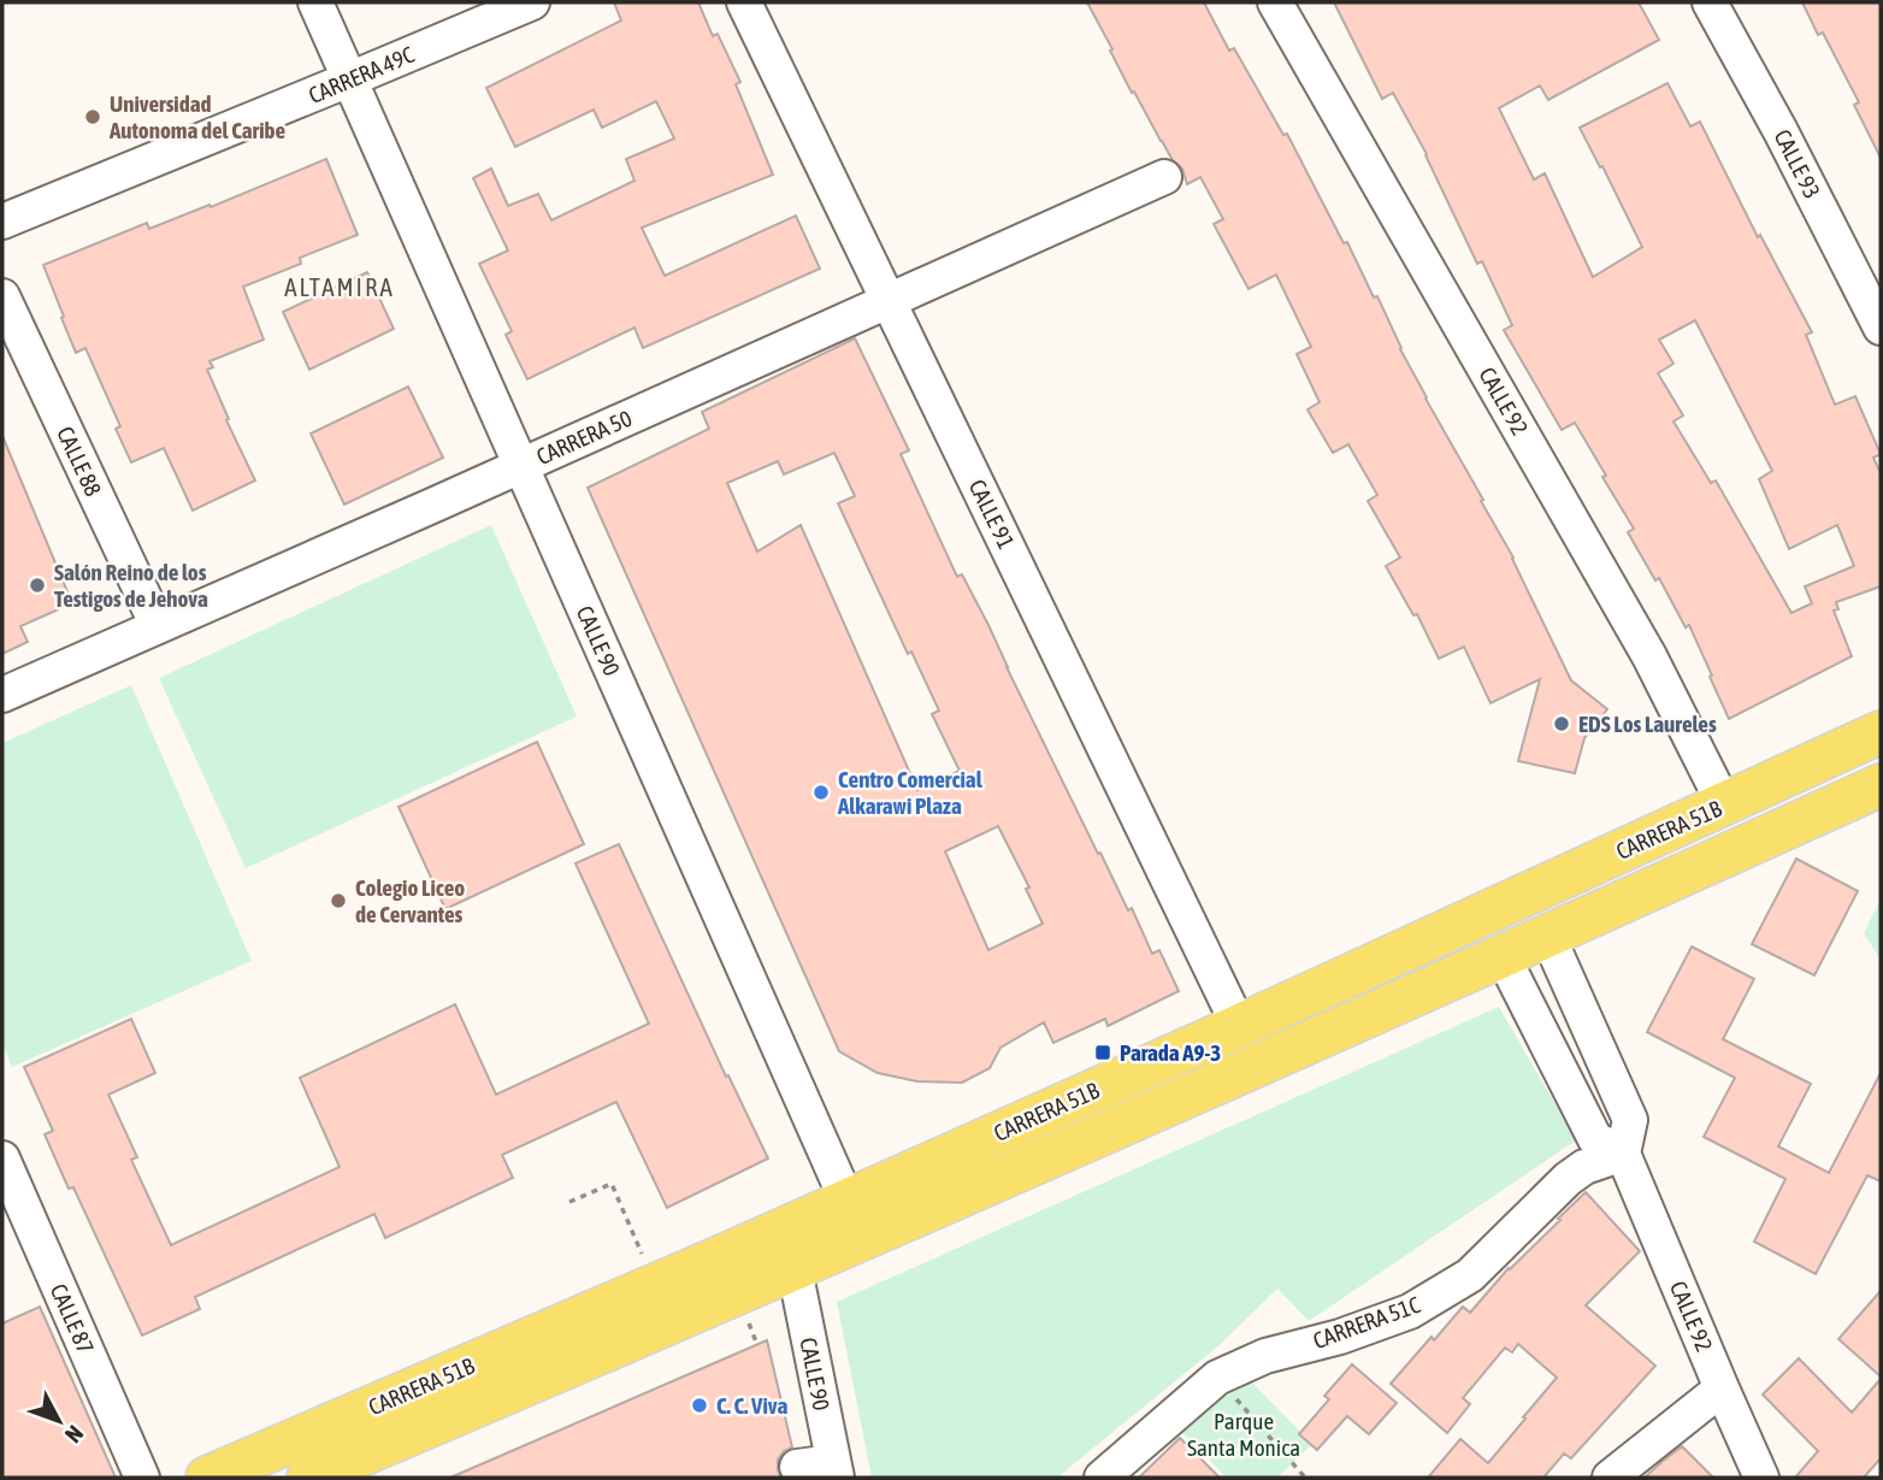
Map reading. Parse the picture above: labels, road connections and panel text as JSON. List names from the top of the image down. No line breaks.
{"streets":{"main road":["CARRERA 51B"],"street":["CARRERA 49C","CALLE 93","CALLE 92","CARRERA 50","CALLE 88","CALLE 91","CALLE 90","CALLE 87","CARRERA 51C"]},"crossings":[["CARRERA 49C","CALLE 90"],["CALLE 92","CARRERA 51B"],["CALLE 92","CARRERA 51C"],["CARRERA 50","CALLE 88"],["CARRERA 50","CALLE 91"],["CARRERA 50","CALLE 90"],["CALLE 91","CARRERA 51B"],["CALLE 90","CARRERA 51B"]],"districts":["ALTAMIRA"],"parks":["Parque Santa Monica"],"places":{"other":["Universidad Autonoma del Caribe","Salón Reino de los Testigos de Jehova","EDS Los Laureles","Centro Comercial Alkarawi Plaza","Colegio Liceo de Cervantes","C. C. Viva"],"transit":["Parada A9-3"]},"north":"bottom right"}
